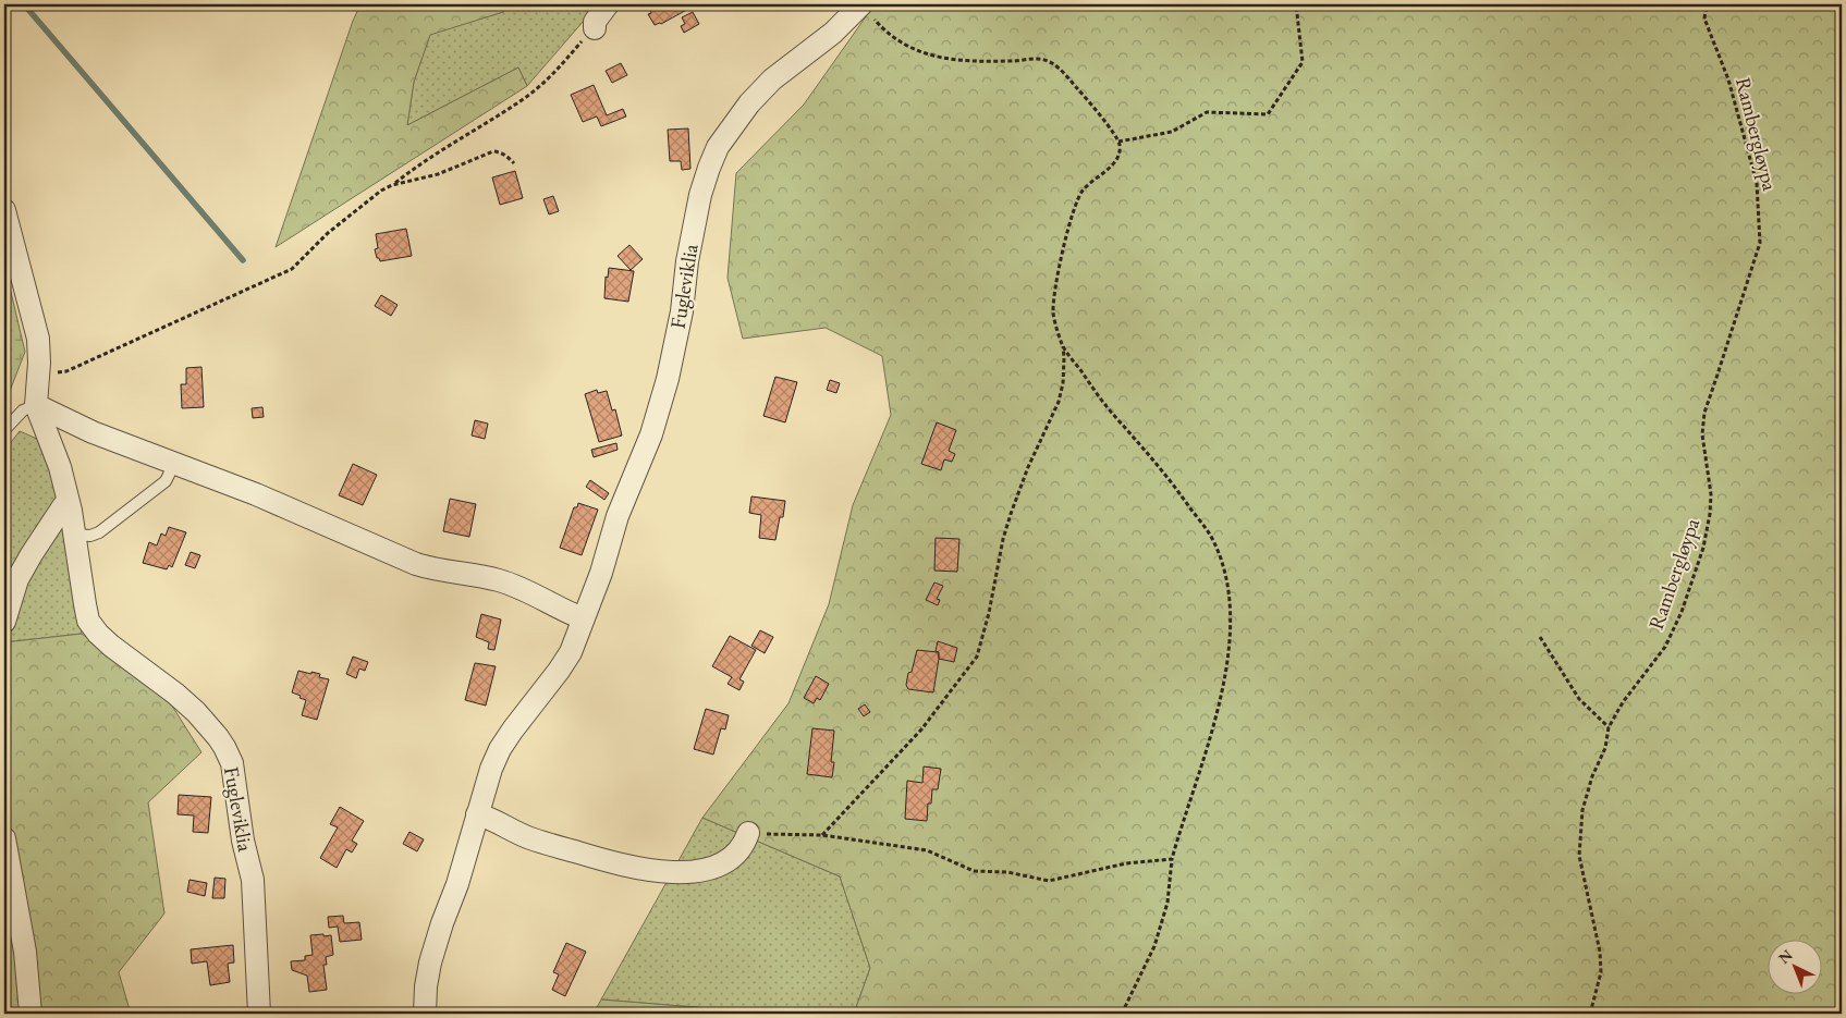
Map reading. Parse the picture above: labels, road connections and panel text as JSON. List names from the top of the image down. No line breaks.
{"streets":{"street":["Fugleviklia"],"path":["Rambergløypa"]},"north":"top left"}
